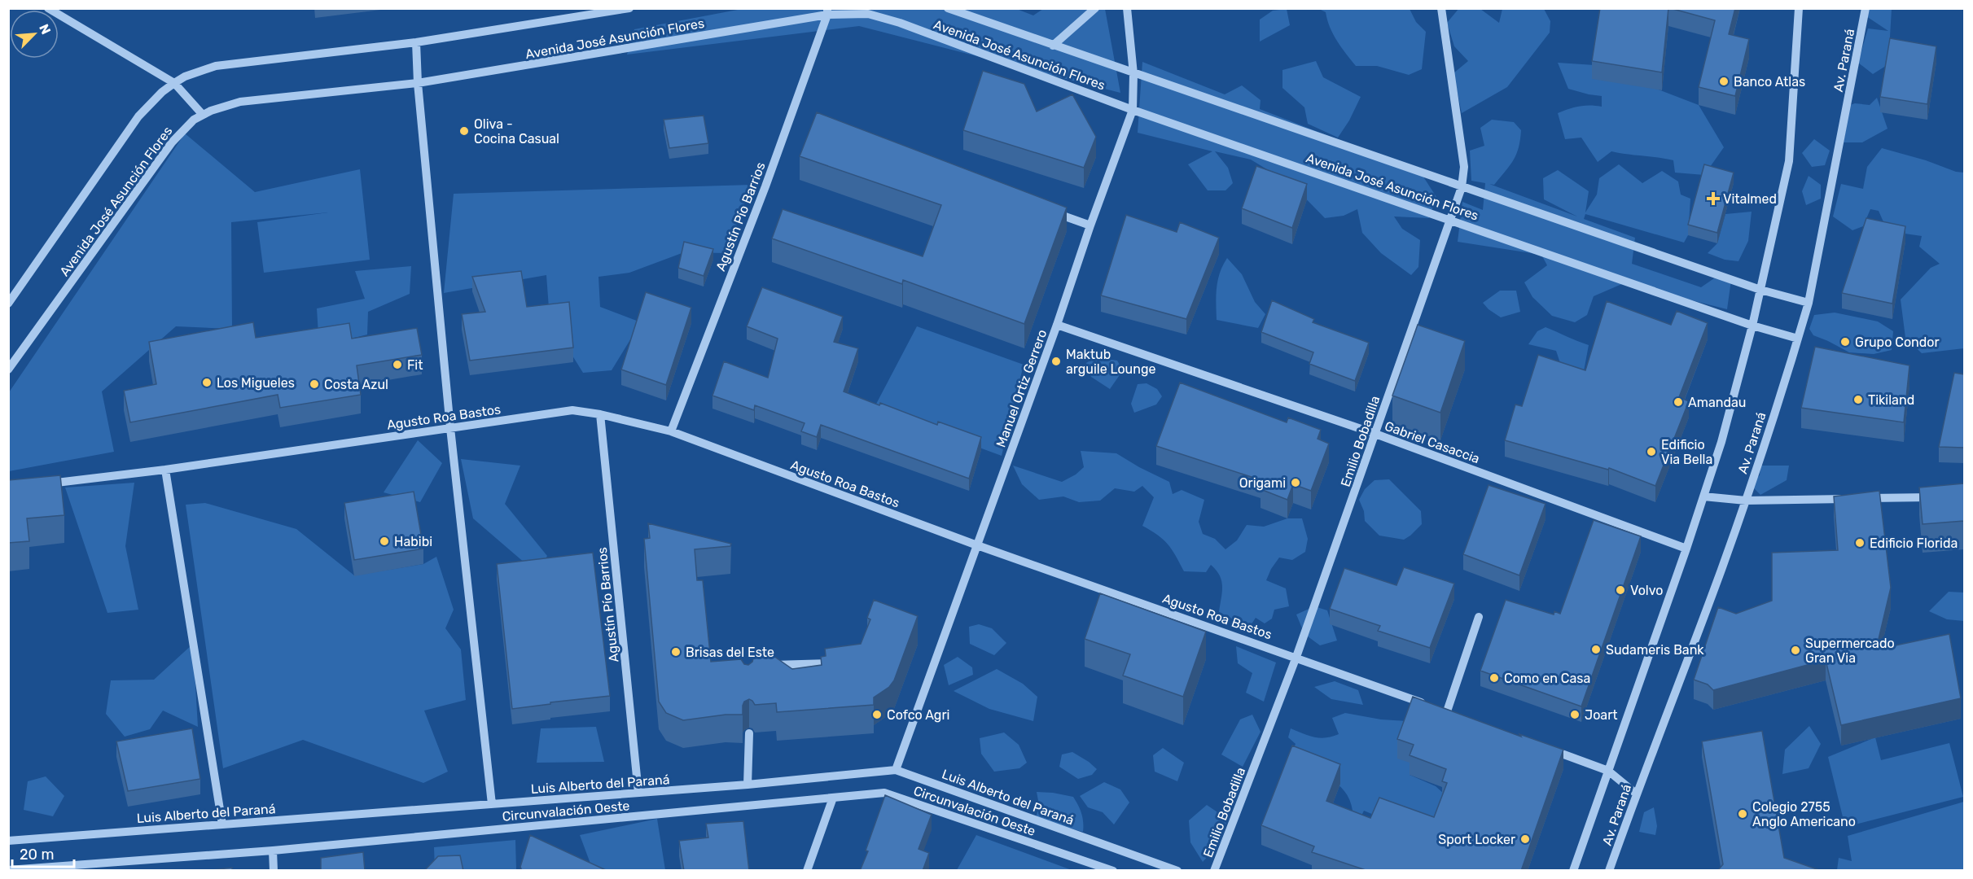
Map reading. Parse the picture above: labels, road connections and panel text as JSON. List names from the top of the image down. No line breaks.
{"streets":{"street":["Avenida José Asunción Flores","Av. Paraná","Agustín Pío Barrios","Manuel Ortiz Gerrero","Agusto Roa Bastos","Emilio Bobadilla","Gabriel Casaccia","Luis Alberto del Paraná","Circunvalación Oeste"]},"crossings":[["Avenida José Asunción Flores","Av. Paraná"],["Avenida José Asunción Flores","Agustín Pío Barrios"],["Avenida José Asunción Flores","Manuel Ortiz Gerrero"],["Avenida José Asunción Flores","Emilio Bobadilla"],["Av. Paraná","Gabriel Casaccia"],["Agustín Pío Barrios","Agusto Roa Bastos"],["Agustín Pío Barrios","Luis Alberto del Paraná"],["Manuel Ortiz Gerrero","Agusto Roa Bastos"],["Manuel Ortiz Gerrero","Gabriel Casaccia"],["Manuel Ortiz Gerrero","Luis Alberto del Paraná"],["Agusto Roa Bastos","Emilio Bobadilla"],["Emilio Bobadilla","Gabriel Casaccia"]],"places":{"other":["Banco Atlas","Oliva - Cocina Casual","Grupo Condor","Maktub arguile Lounge","Fit","Los Migueles","Costa Azul","Tikiland","Amandau","Edificio Via Bella","Origami","Habibi","Edificio Florida","Volvo","Sudameris Bank","Supermercado Gran Via","Brisas del Este","Como en Casa","Cofco Agri","Joart","Colegio 2755 Anglo Americano","Sport Locker"],"health":["Vitalmed"]},"scale_bar":"20 m","north":"top right"}
